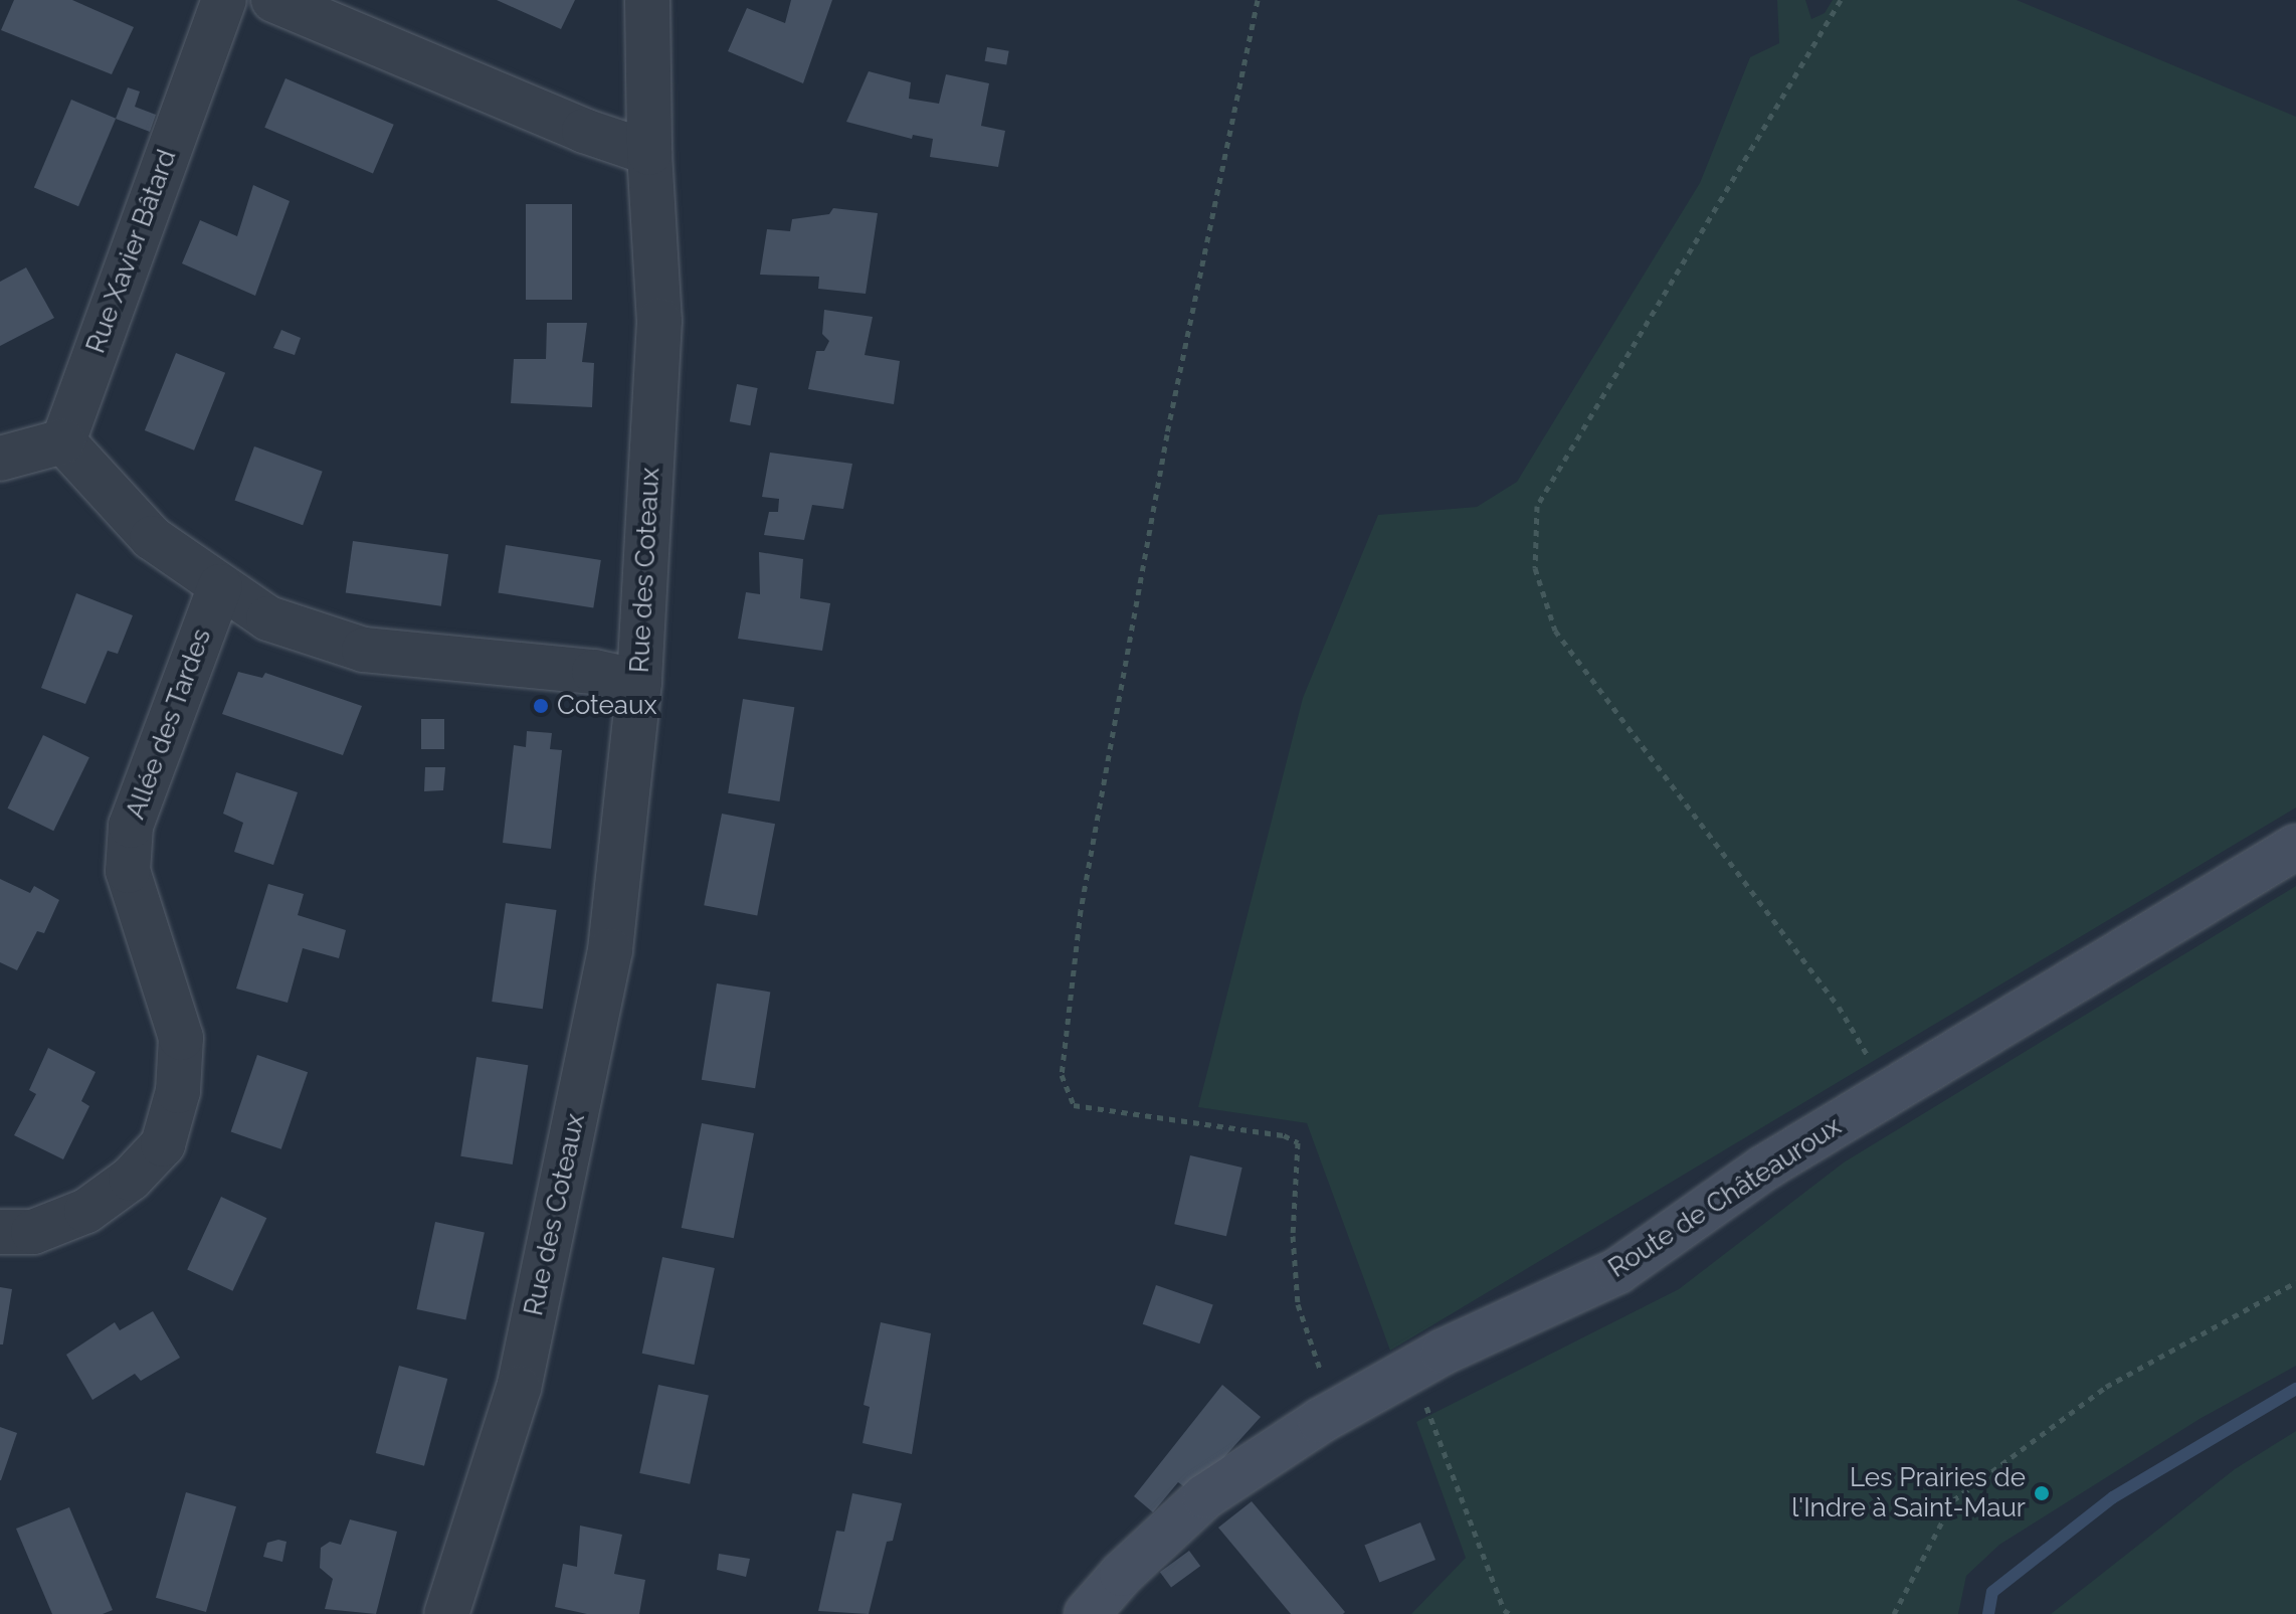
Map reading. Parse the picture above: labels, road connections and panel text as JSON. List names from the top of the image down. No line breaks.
{"streets":{"street":["Rue Xavier Bâtard","Rue des Coteaux","Allée des Tardes","Route de Châteauroux"]},"places":["Coteaux","Les Prairies de l'Indre à Saint-Maur"]}
